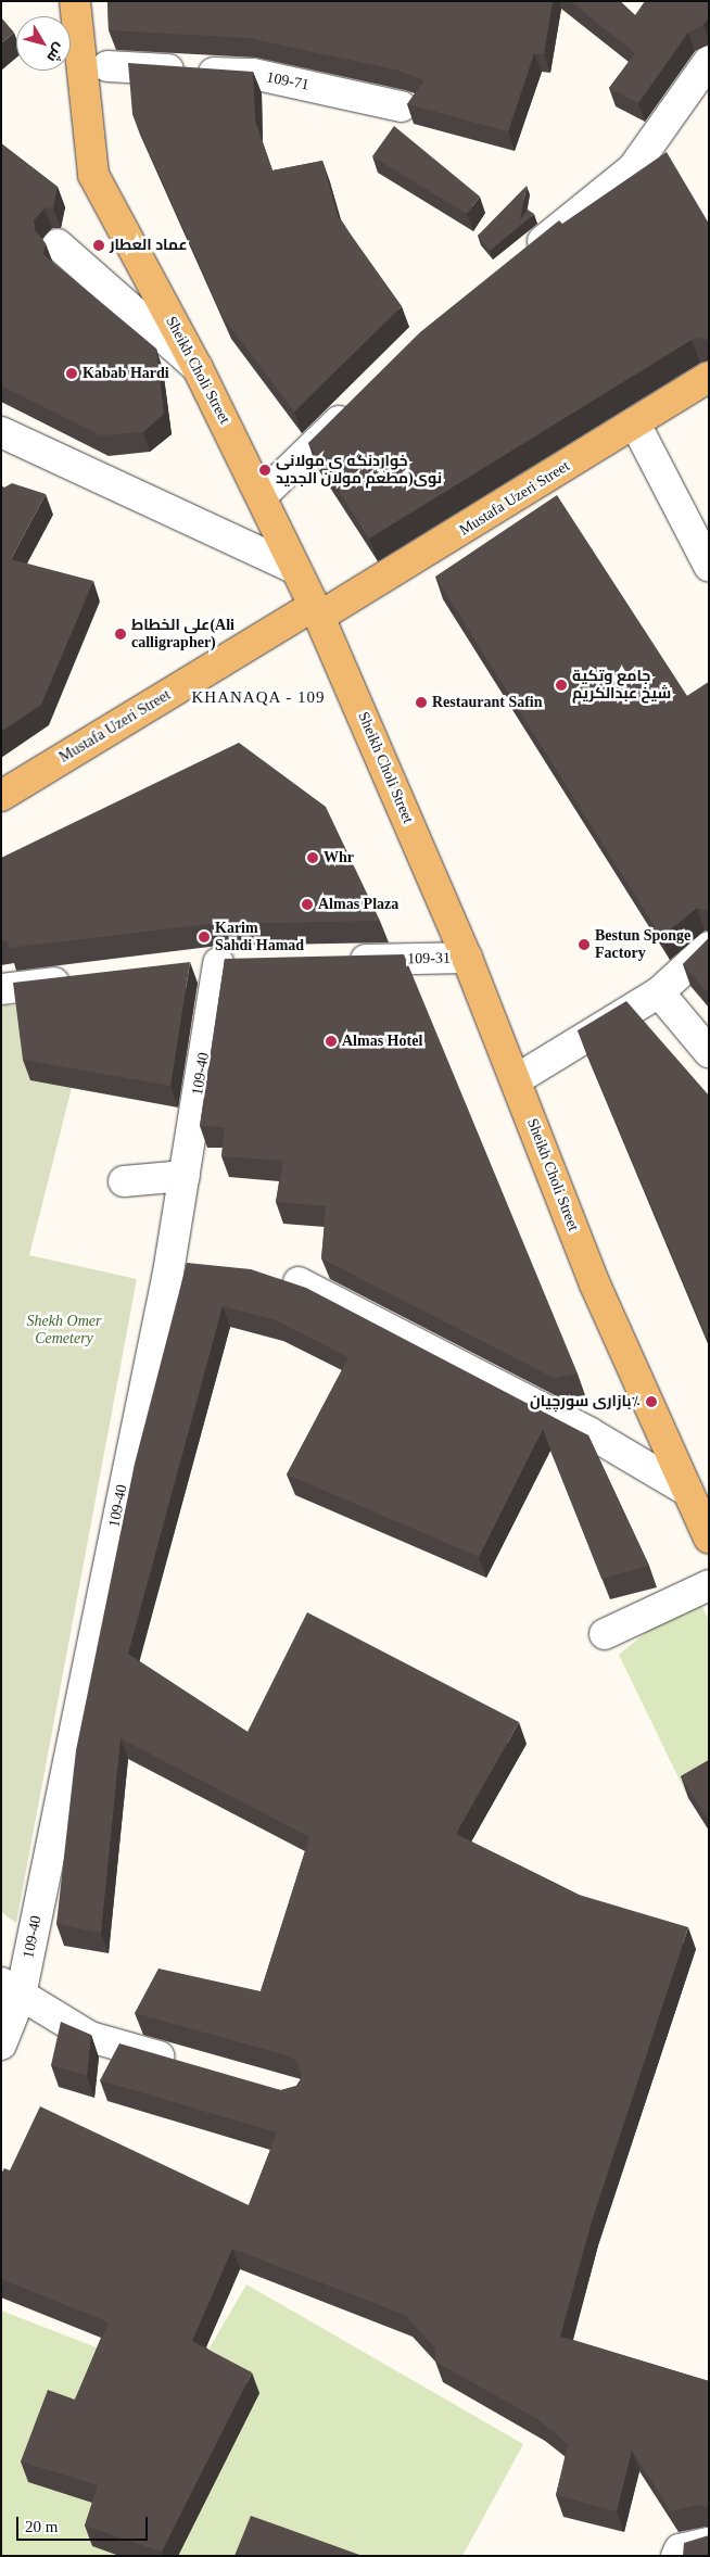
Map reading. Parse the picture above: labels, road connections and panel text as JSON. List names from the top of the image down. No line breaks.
{"streets":{"main road":["Sheikh Choli Street","Mustafa Uzeri Street"],"street":["109-71","109-31","109-40"]},"crossings":[["Sheikh Choli Street","Mustafa Uzeri Street"],["Sheikh Choli Street","109-31"]],"districts":["KHANAQA - 109"],"parks":["Shekh Omer Cemetery"],"places":["عماد العطار","Kabab Hardi","خواردنگه ی مولانی نوی(مطعم مولان الجديد","علي الخطاط(Ali calligrapher)","جامع وتكية شيخ عبدالكريم","Restaurant Safin","Whr","Almas Plaza","Karim Sahdi Hamad","Bestun Sponge Factory","Almas Hotel","بازاری سورچیان٪"],"scale_bar":"20 m","north":"bottom right"}
